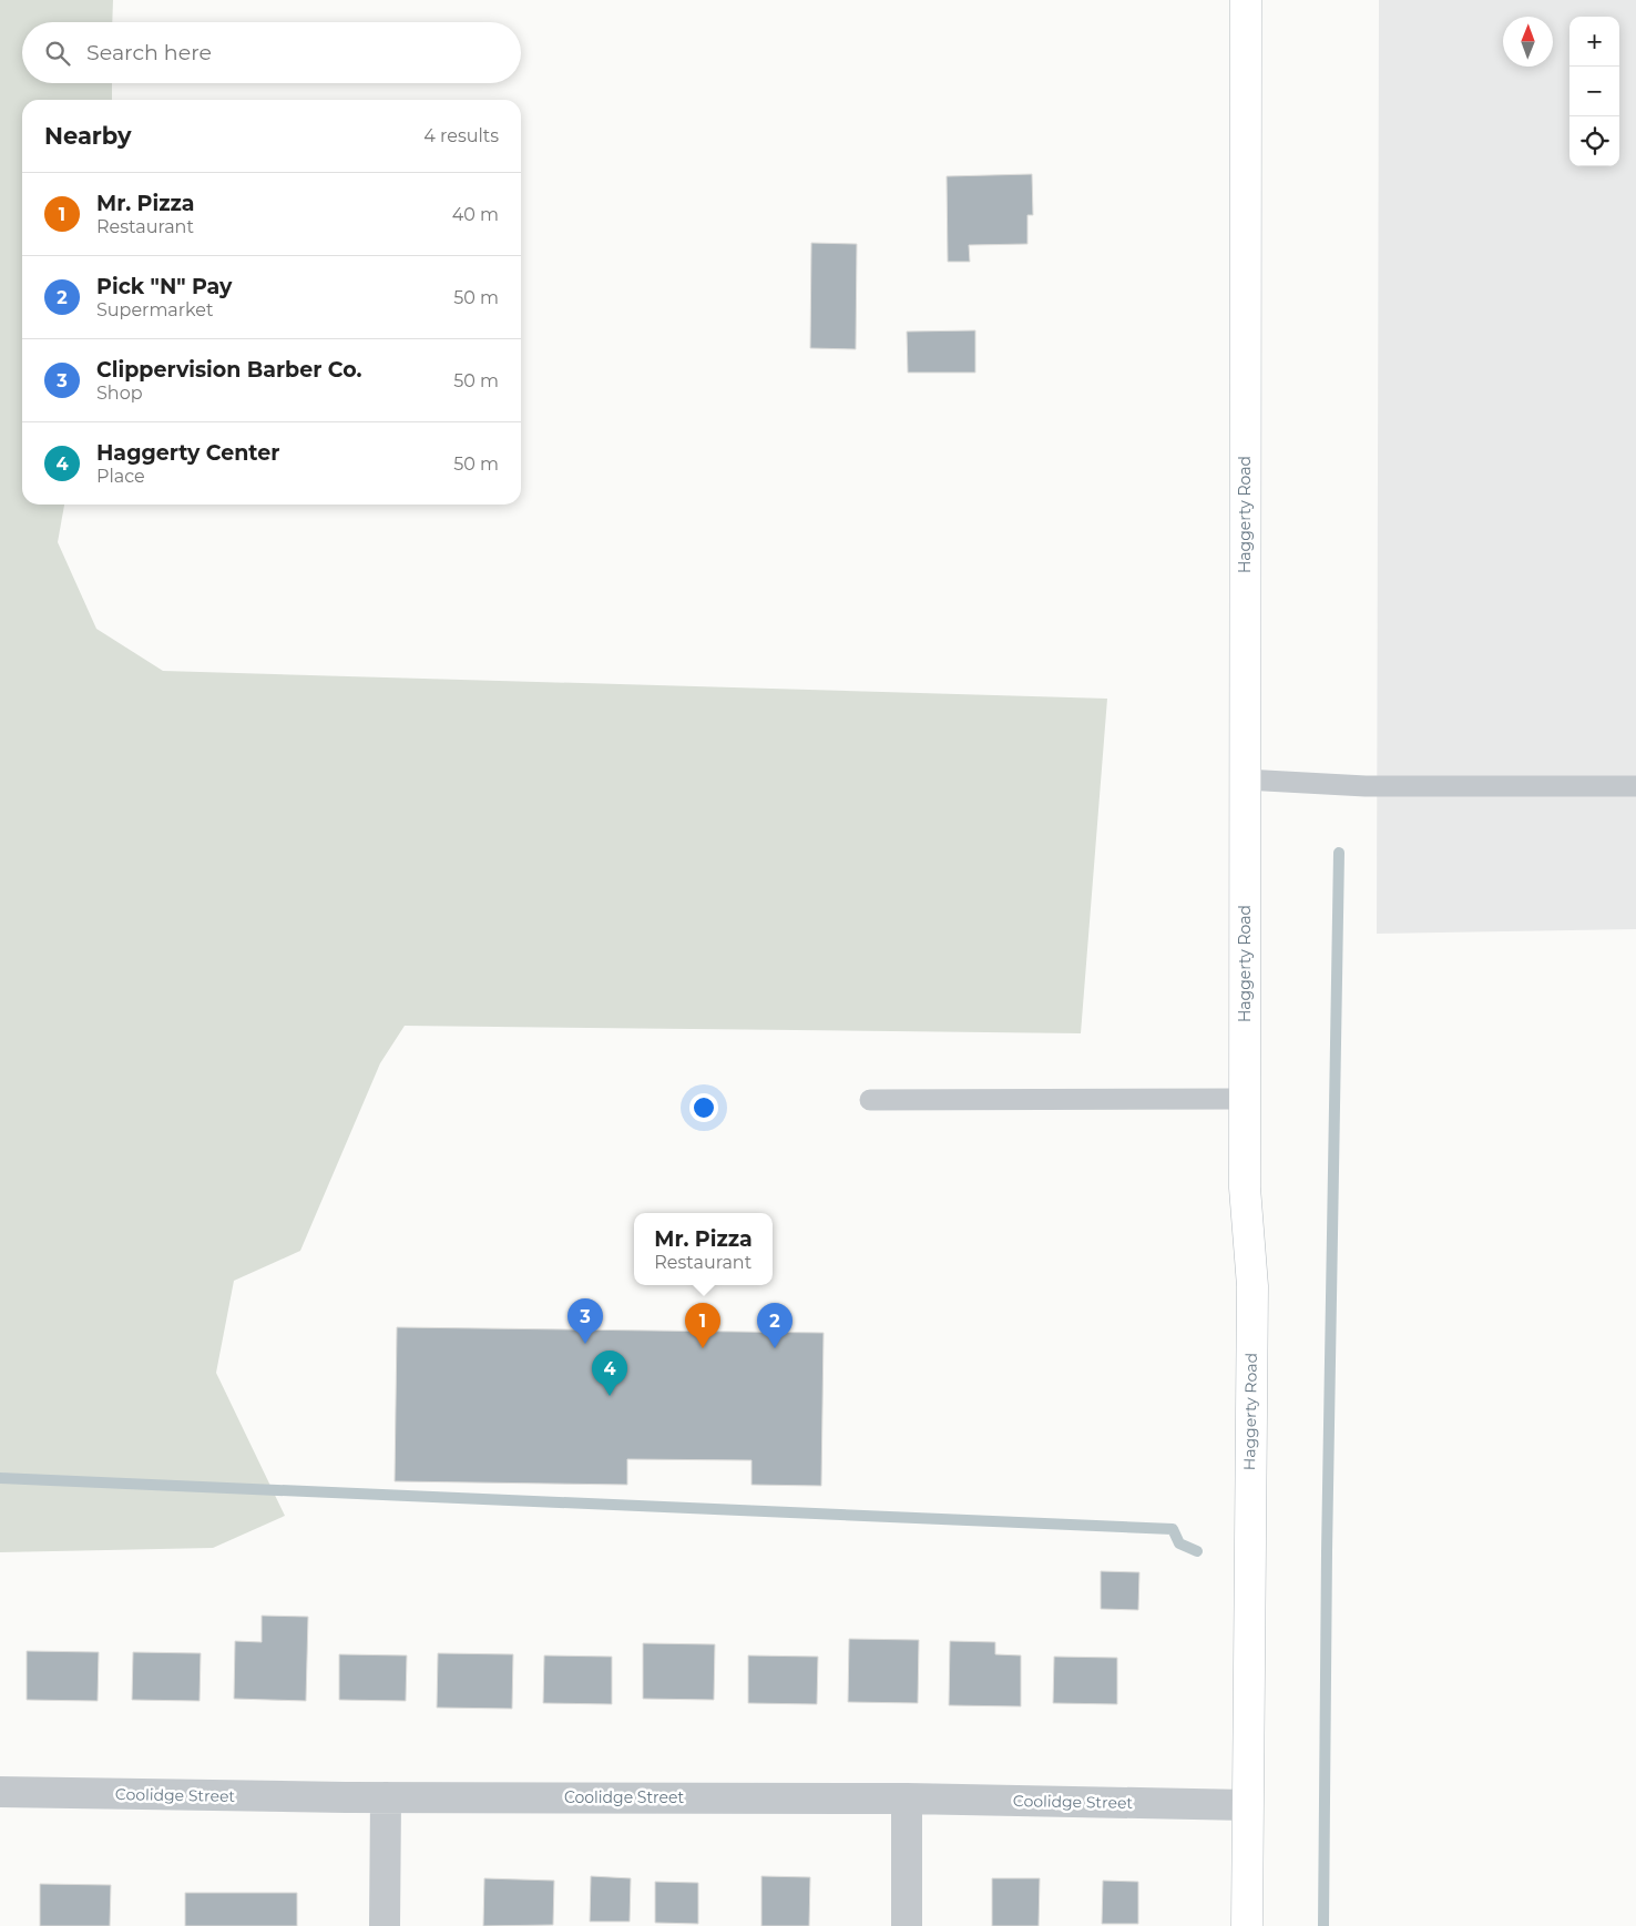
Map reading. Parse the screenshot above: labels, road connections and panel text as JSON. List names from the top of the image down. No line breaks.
{"streets":{"main road":["Haggerty Road"],"street":["Coolidge Street"]},"crossings":[["Haggerty Road","Coolidge Street"]],"north":"top","page":{"map_buttons":["+","−"],"search":"Search here","heading":["Nearby","4 results"],"list":[{"mark":"1","name":"Mr. Pizza","note":"Restaurant","value":"40 m"},{"mark":"2","name":"Pick \"N\" Pay","note":"Supermarket","value":"50 m"},{"mark":"3","name":"Clippervision Barber Co.","note":"Shop","value":"50 m"},{"mark":"4","name":"Haggerty Center","note":"Place","value":"50 m"}],"popup":["Mr. Pizza","Restaurant"],"pins":["3","1","2","4"]}}
